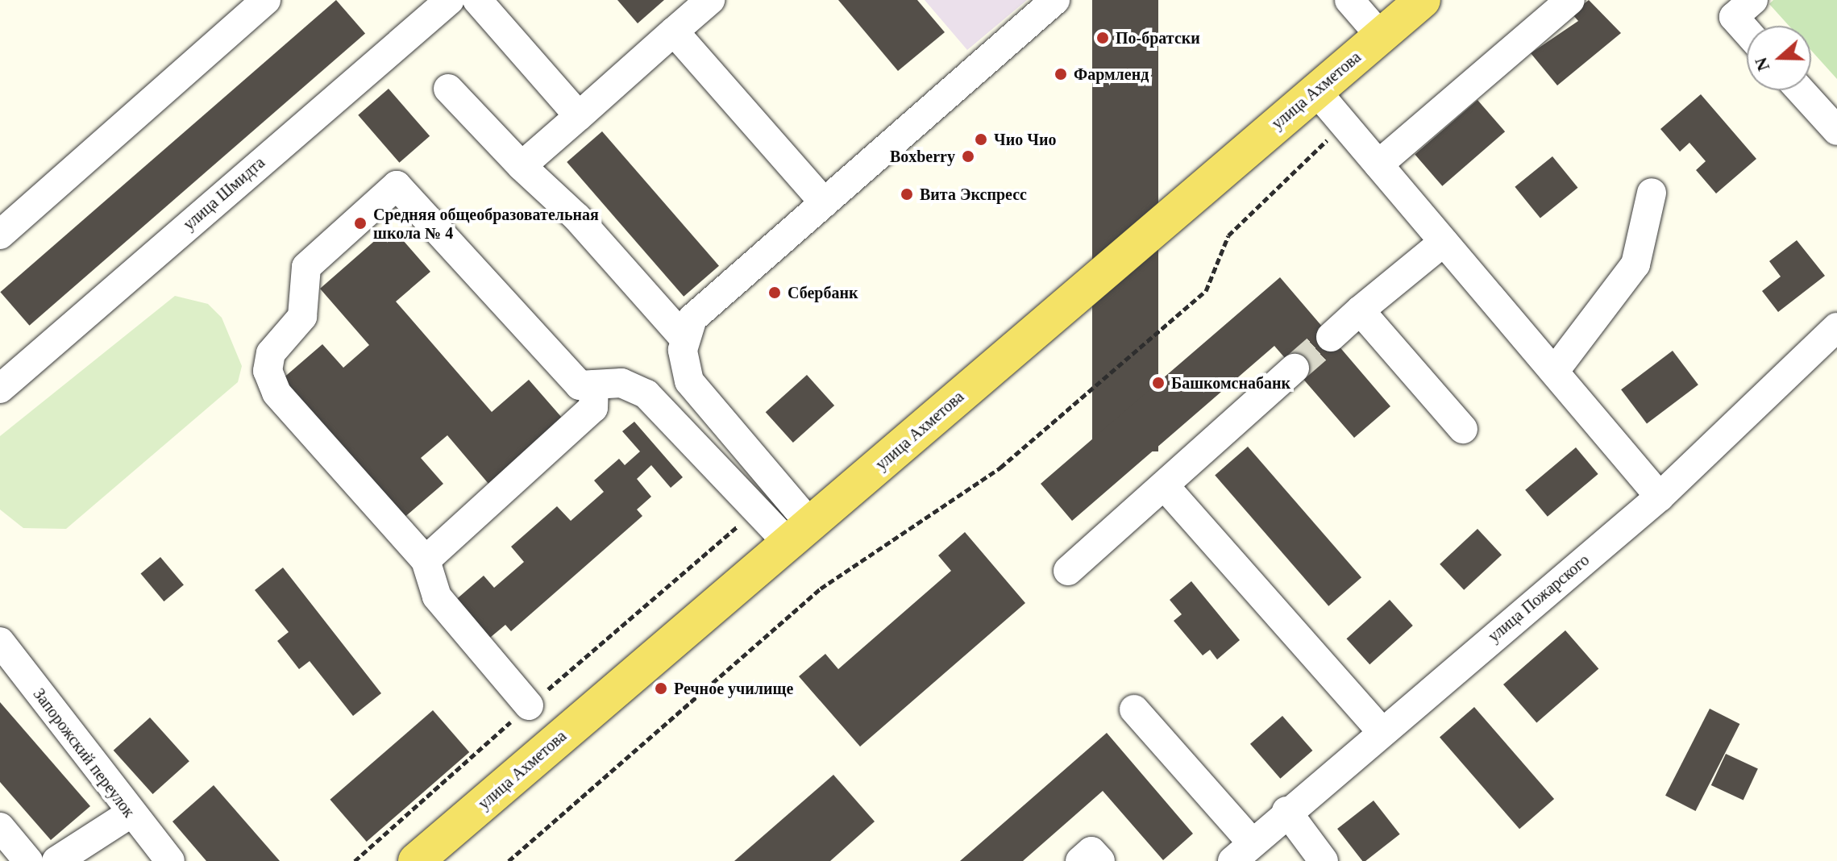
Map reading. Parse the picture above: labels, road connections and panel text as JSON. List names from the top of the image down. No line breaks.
{"streets":{"main road":["улица Ахметова"],"street":["улица Шмидта","улица Пожарского","Запорожский переулок"]},"places":["По-братски","Фармленд","Чио Чио","Boxberry","Вита Экспресс","Средняя общеобразовательная школа № 4","Сбербанк","Башкомснабанк","Речное училище"],"north":"left"}
